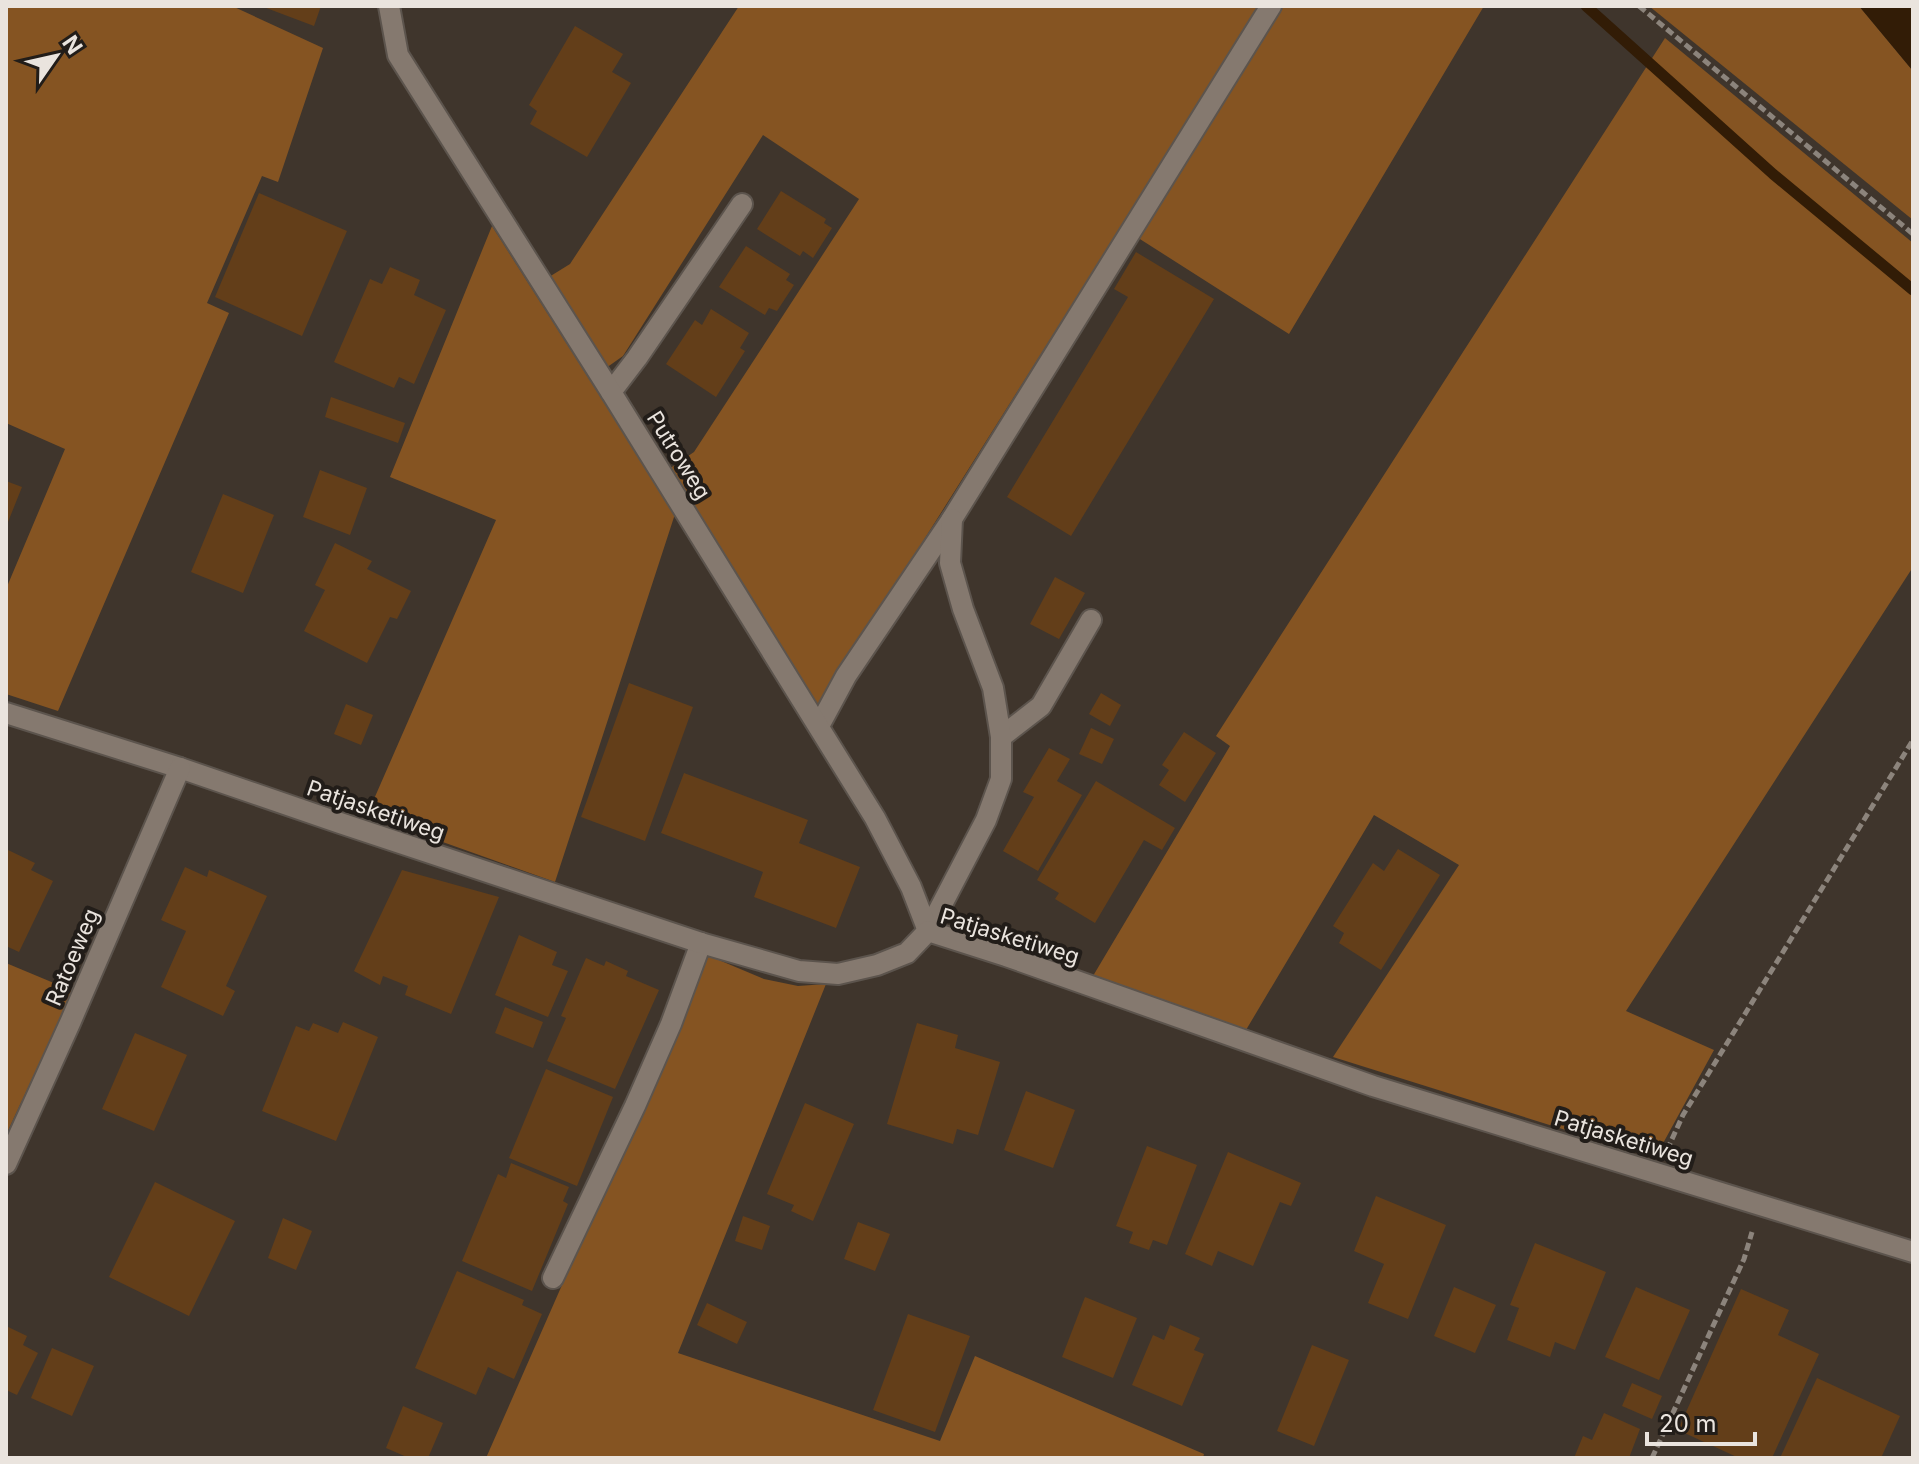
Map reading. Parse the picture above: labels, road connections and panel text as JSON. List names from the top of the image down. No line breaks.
{"streets":{"street":["Putroweg","Patjasketiweg","Ratoeweg"]},"crossings":[["Putroweg","Patjasketiweg"],["Patjasketiweg","Ratoeweg"]],"scale_bar":"20 m","north":"top right"}
